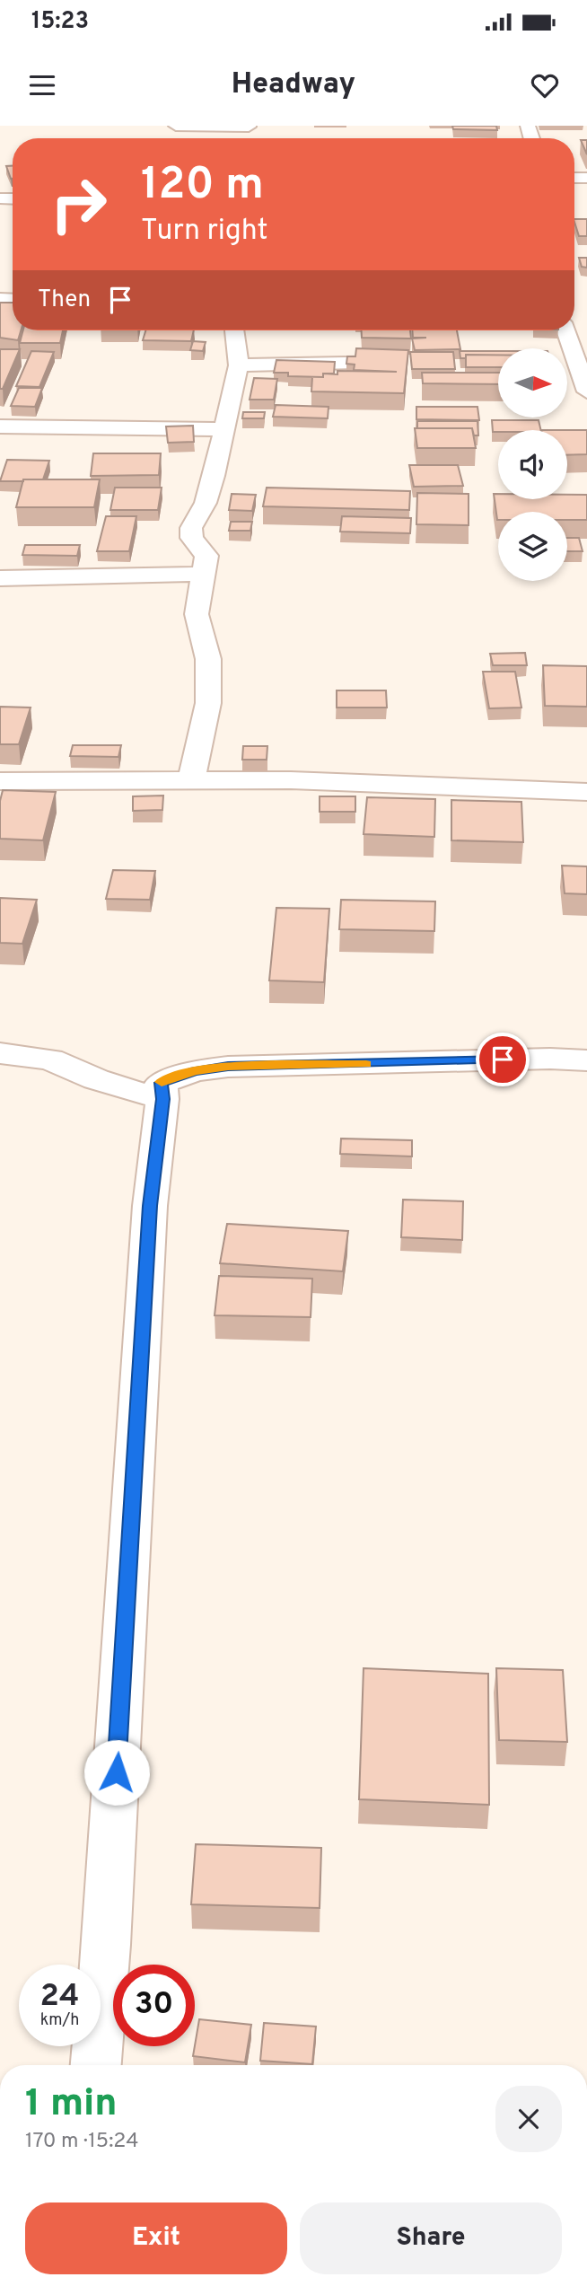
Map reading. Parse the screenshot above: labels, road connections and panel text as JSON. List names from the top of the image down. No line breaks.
{"north":"right","page":{"status":"15:23","header":"Headway","turn":["120 m","Turn right"],"then":"Then","speed":"24 km/h","limit":"30","heading":["1 min","170 m · 15:24"],"buttons":["Exit","Share"]}}
